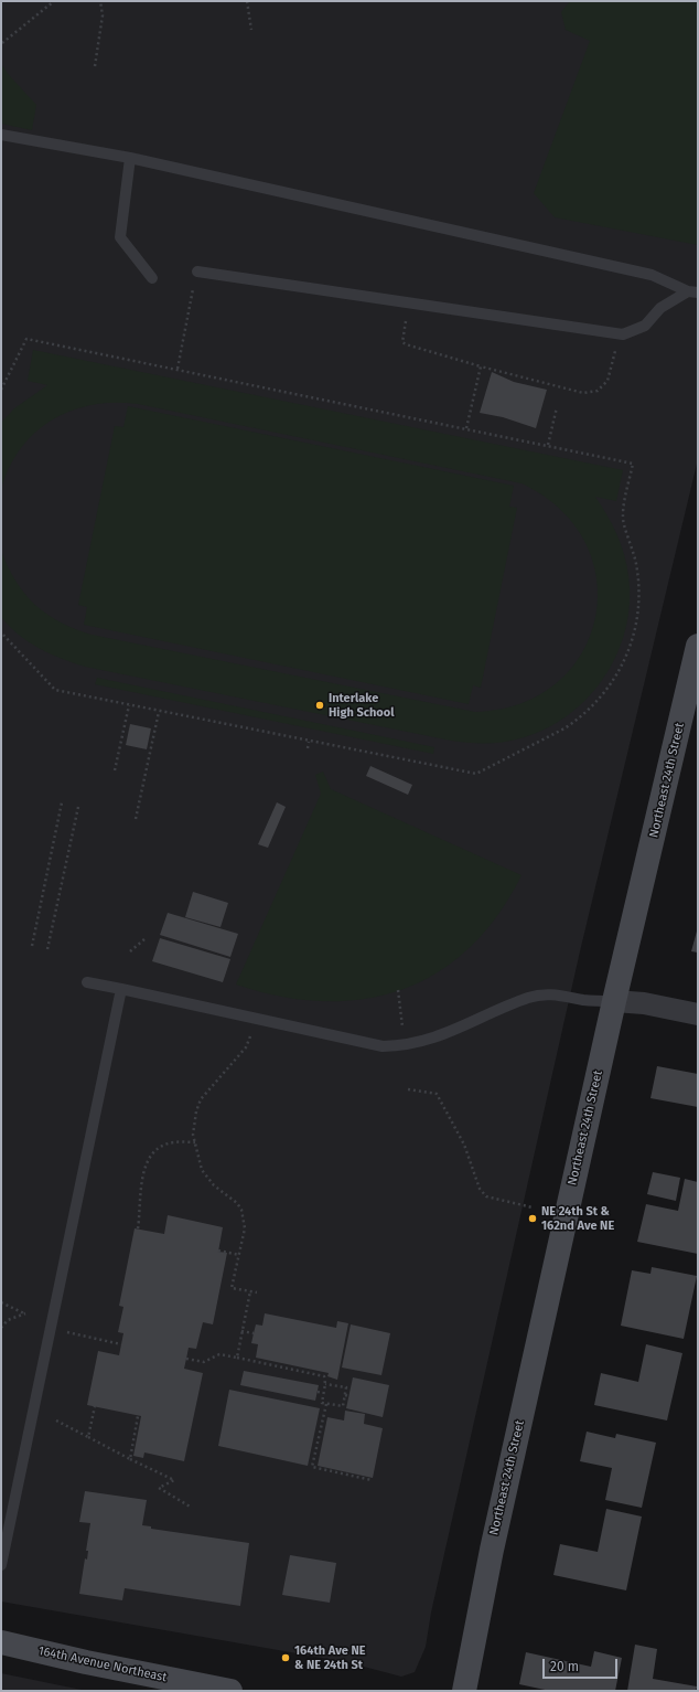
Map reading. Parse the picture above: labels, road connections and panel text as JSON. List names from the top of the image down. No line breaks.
{"streets":{"main road":["Northeast 24th Street","164th Avenue Northeast"]},"places":["Interlake High School","NE 24th St & 162nd Ave NE","164th Ave NE & NE 24th St"],"scale_bar":"20 m"}
